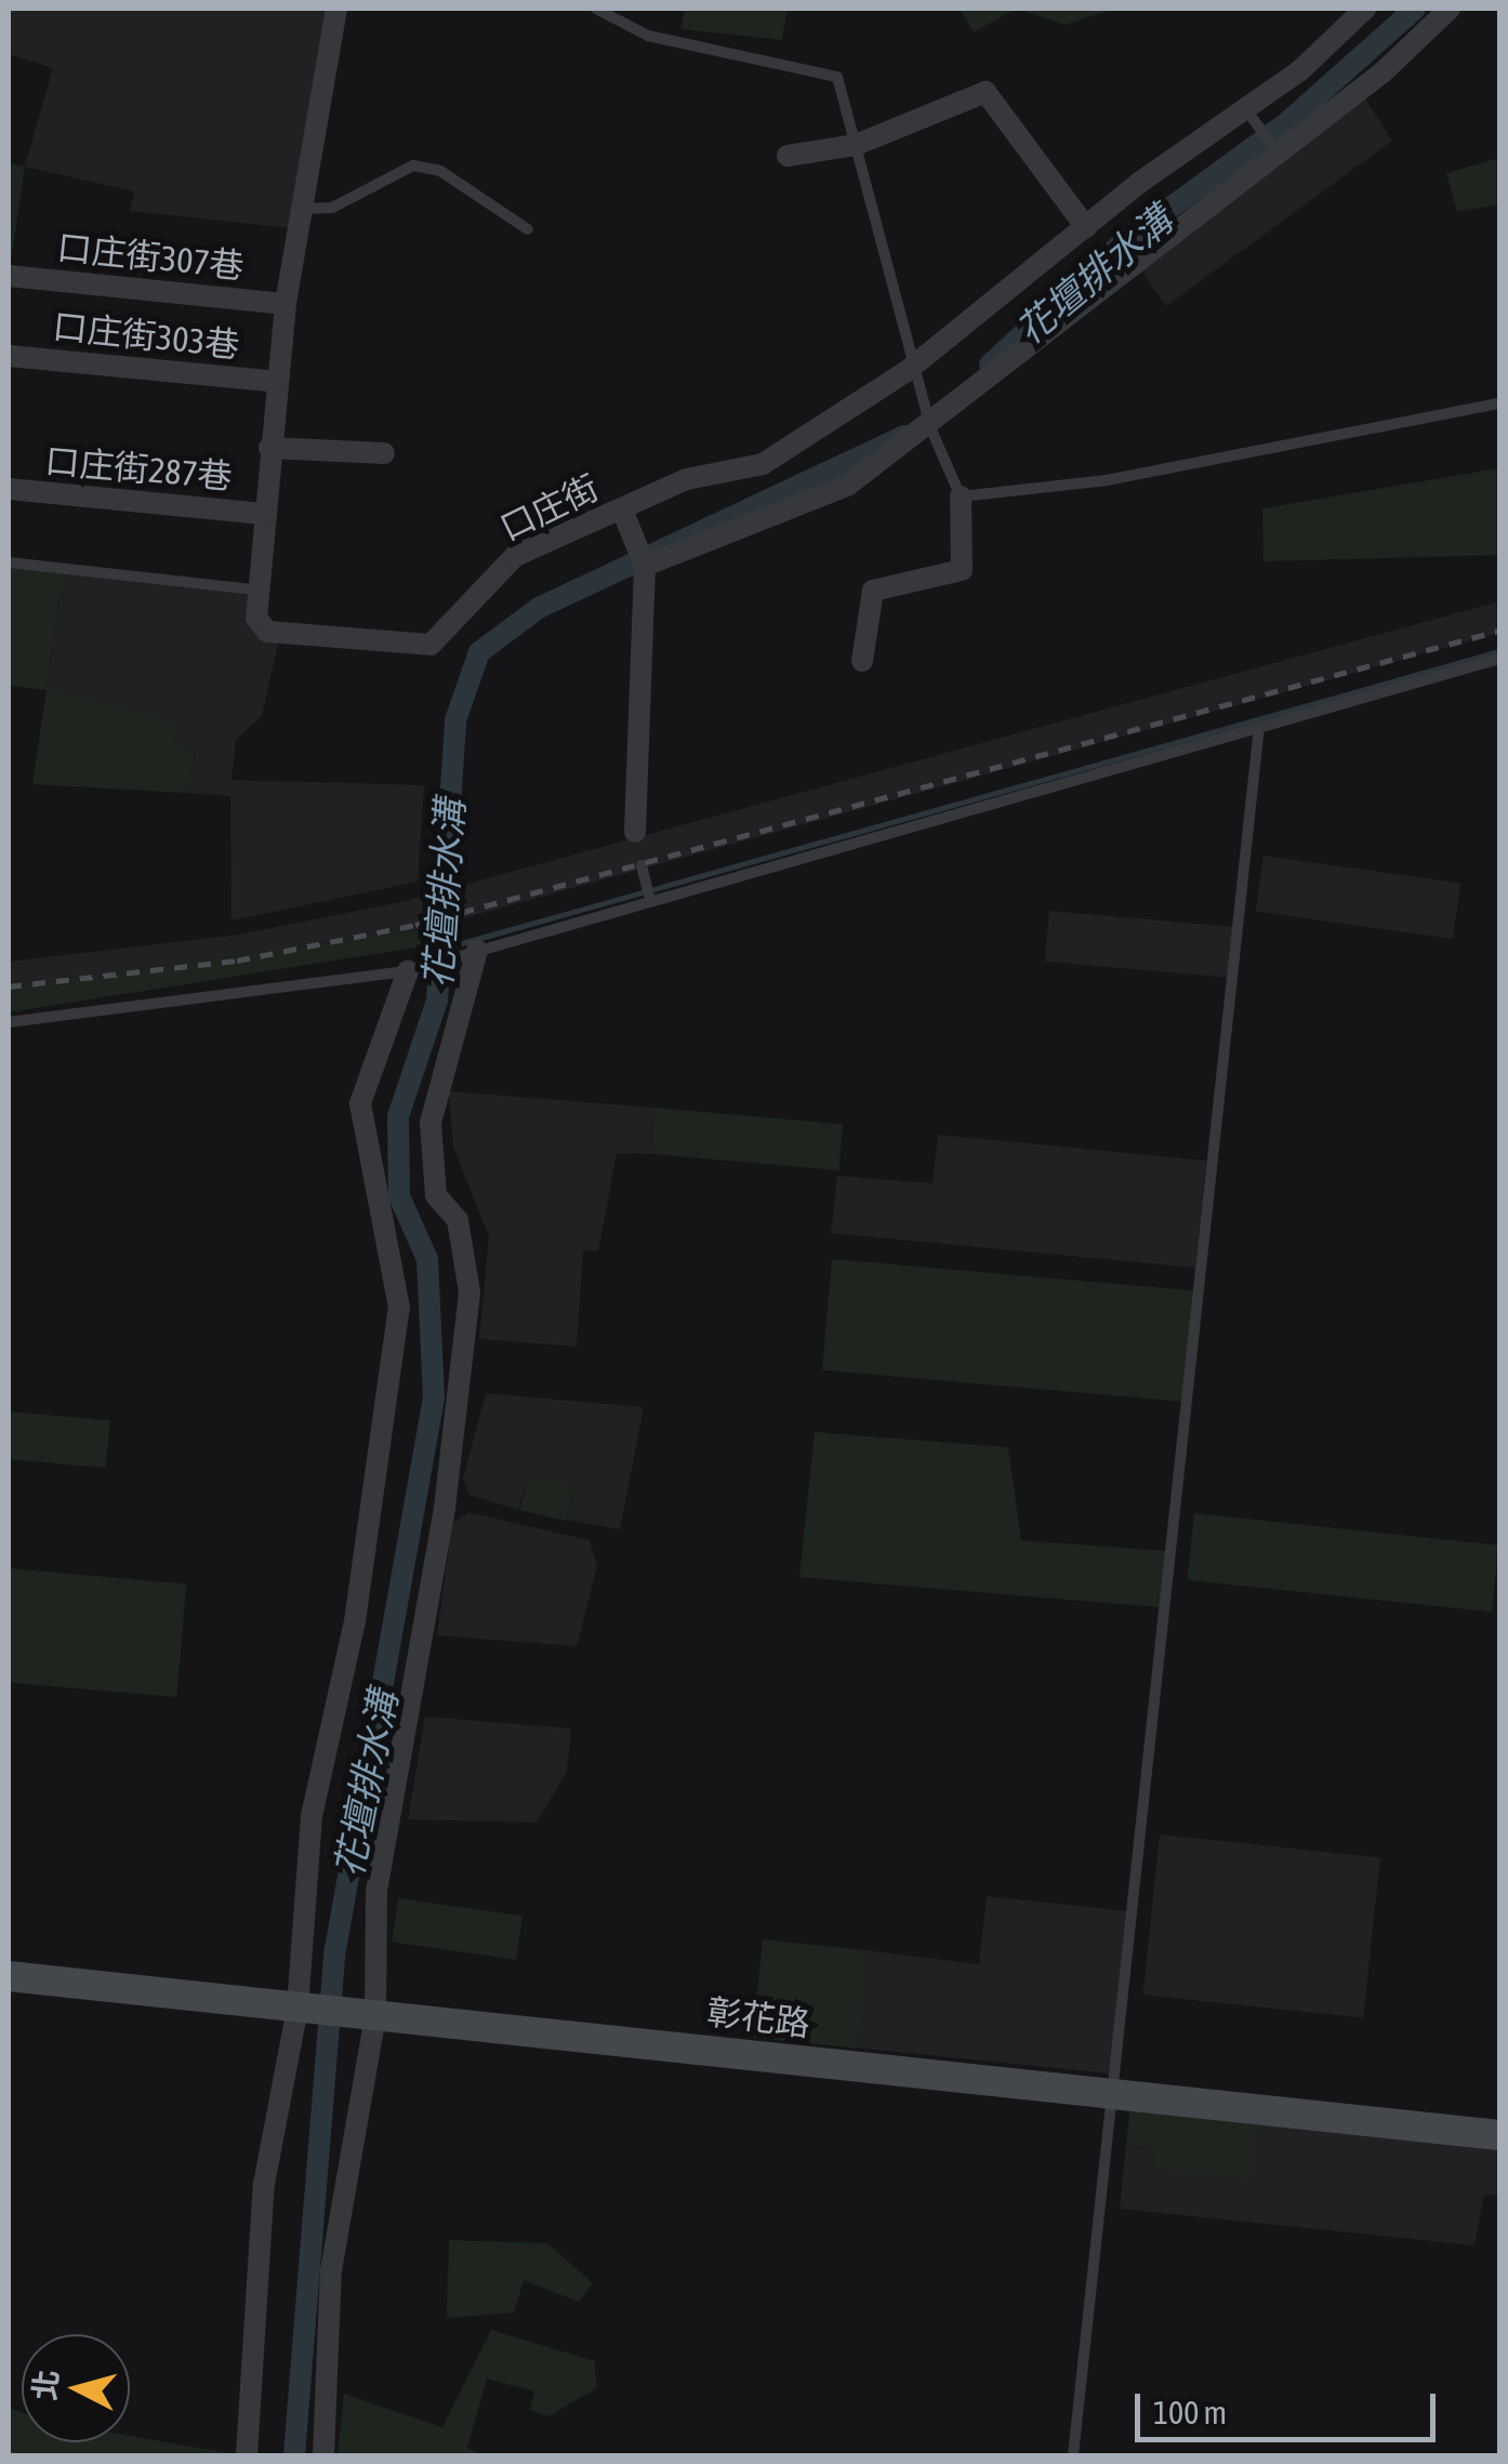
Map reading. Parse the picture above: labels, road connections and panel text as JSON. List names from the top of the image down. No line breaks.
{"streets":{"street":["口庄街307巷","口庄街303巷","口庄街287巷","口庄街","彰花路"]},"water":["花壇排水溝"],"scale_bar":"100 m","north":"left"}
